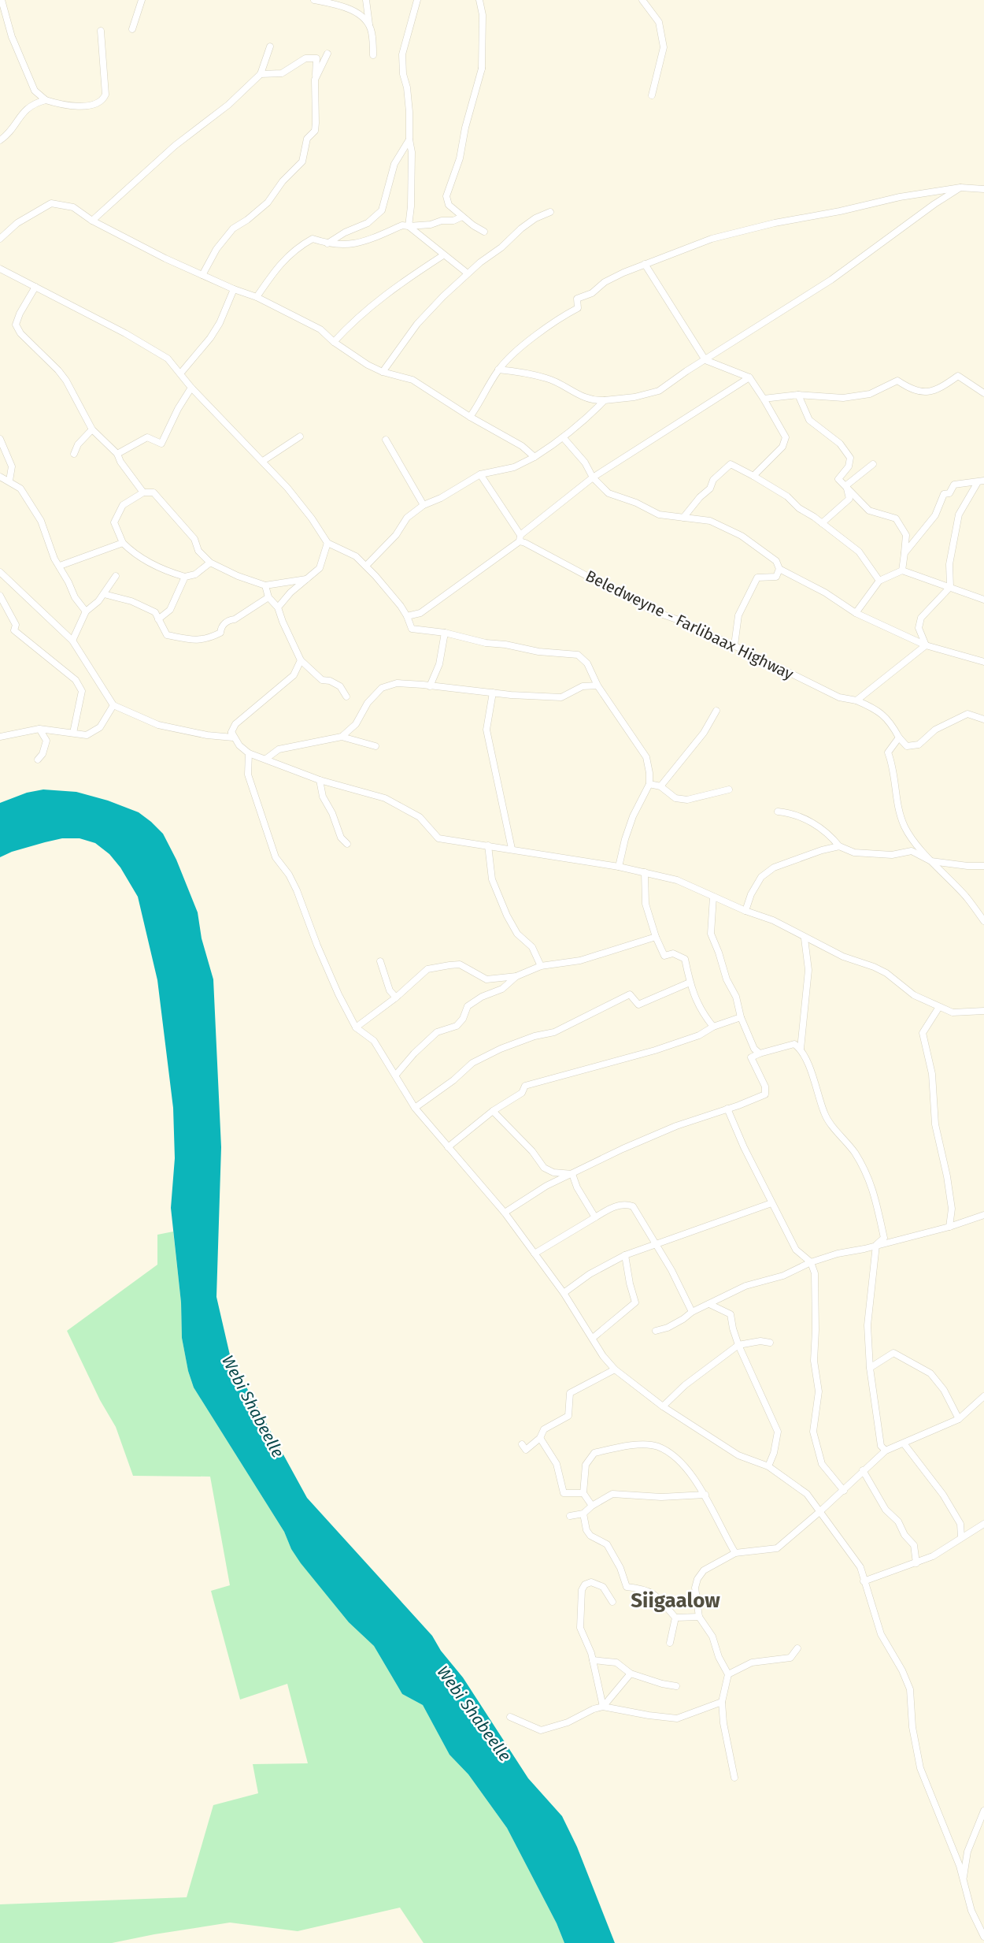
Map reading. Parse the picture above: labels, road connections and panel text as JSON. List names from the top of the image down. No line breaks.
{"streets":{"street":["Beledweyne - Farlibaax Highway"]},"districts":["Siigaalow"],"water":["Webi Shabeelle"]}
